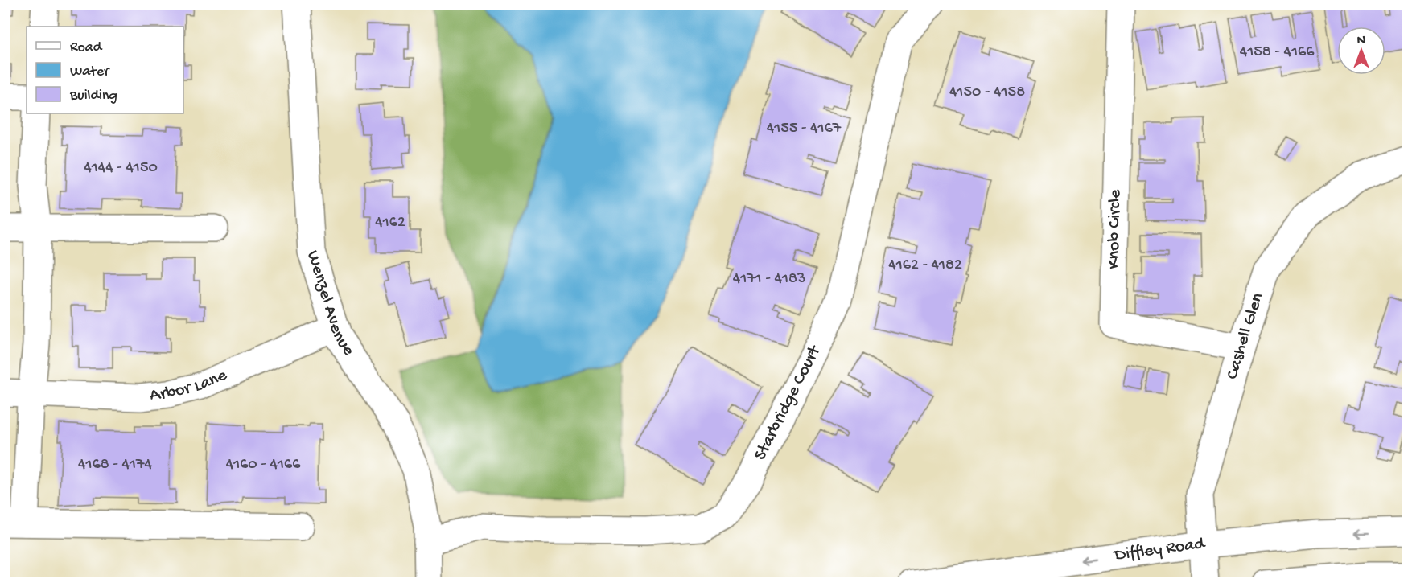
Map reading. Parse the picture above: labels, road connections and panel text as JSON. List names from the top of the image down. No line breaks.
{"streets":{"street":["Knob Circle","Wenzel Avenue","Cashell Glen","Arbor Lane","Starbridge Court","Diffley Road"]},"crossings":[["Knob Circle","Cashell Glen"],["Wenzel Avenue","Arbor Lane"],["Wenzel Avenue","Starbridge Court"],["Cashell Glen","Diffley Road"]],"one_way":["Diffley Road"],"house_numbers":["4158 - 4166","4150 - 4158","4155 - 4167","4144 - 4150","4162","4162 - 4182","4171 - 4183","4168 - 4174","4160 - 4166"],"legend":["Road","Water","Building"],"north":"top"}
